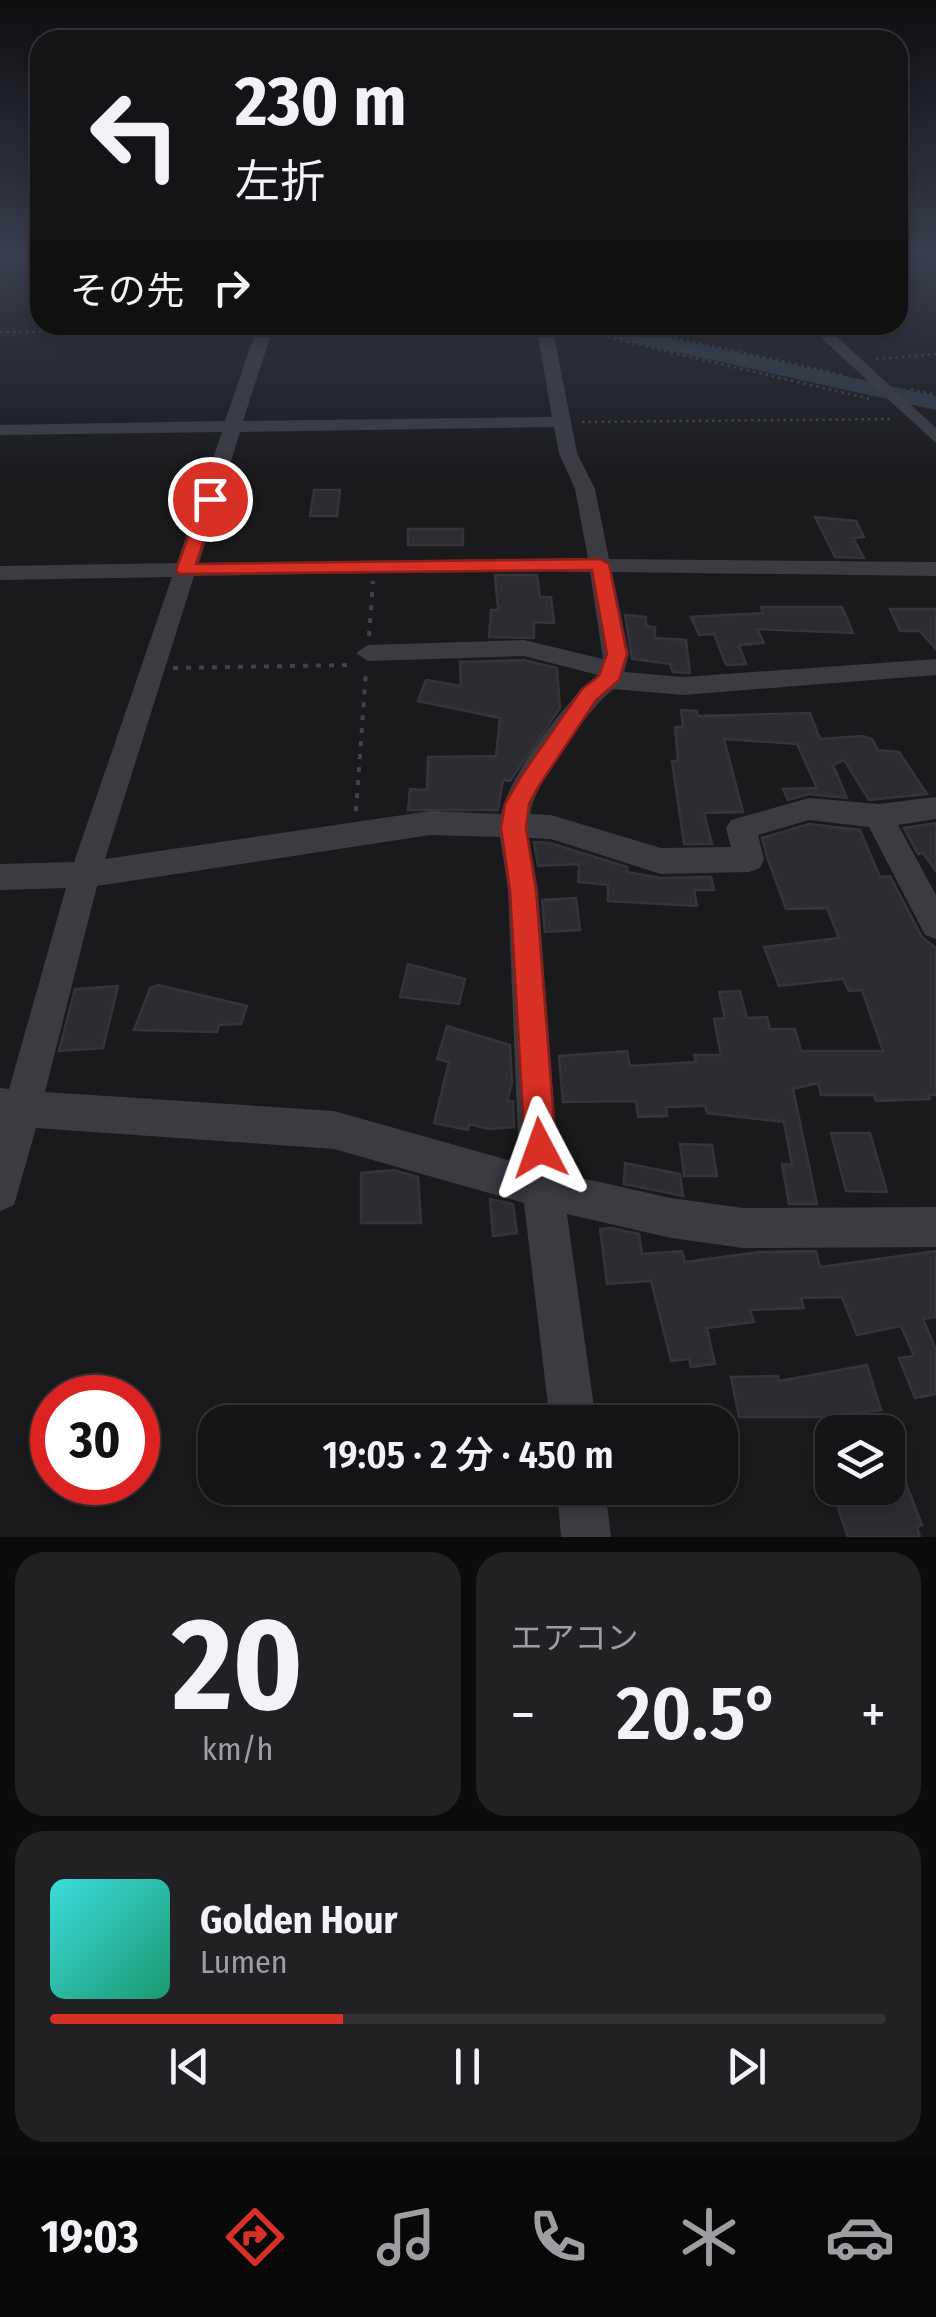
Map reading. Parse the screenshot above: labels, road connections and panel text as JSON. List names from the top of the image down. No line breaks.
{"page":{"turn":["230 m","左折"],"then":"その先","limit":"30","trip":"19:05 · 2 分 · 450 m","tile":[["20","km/h"],"エアコン"],"heat":["−","20.5°","+"],"song":["Golden Hour","Lumen"],"tabs":"19:03"}}
